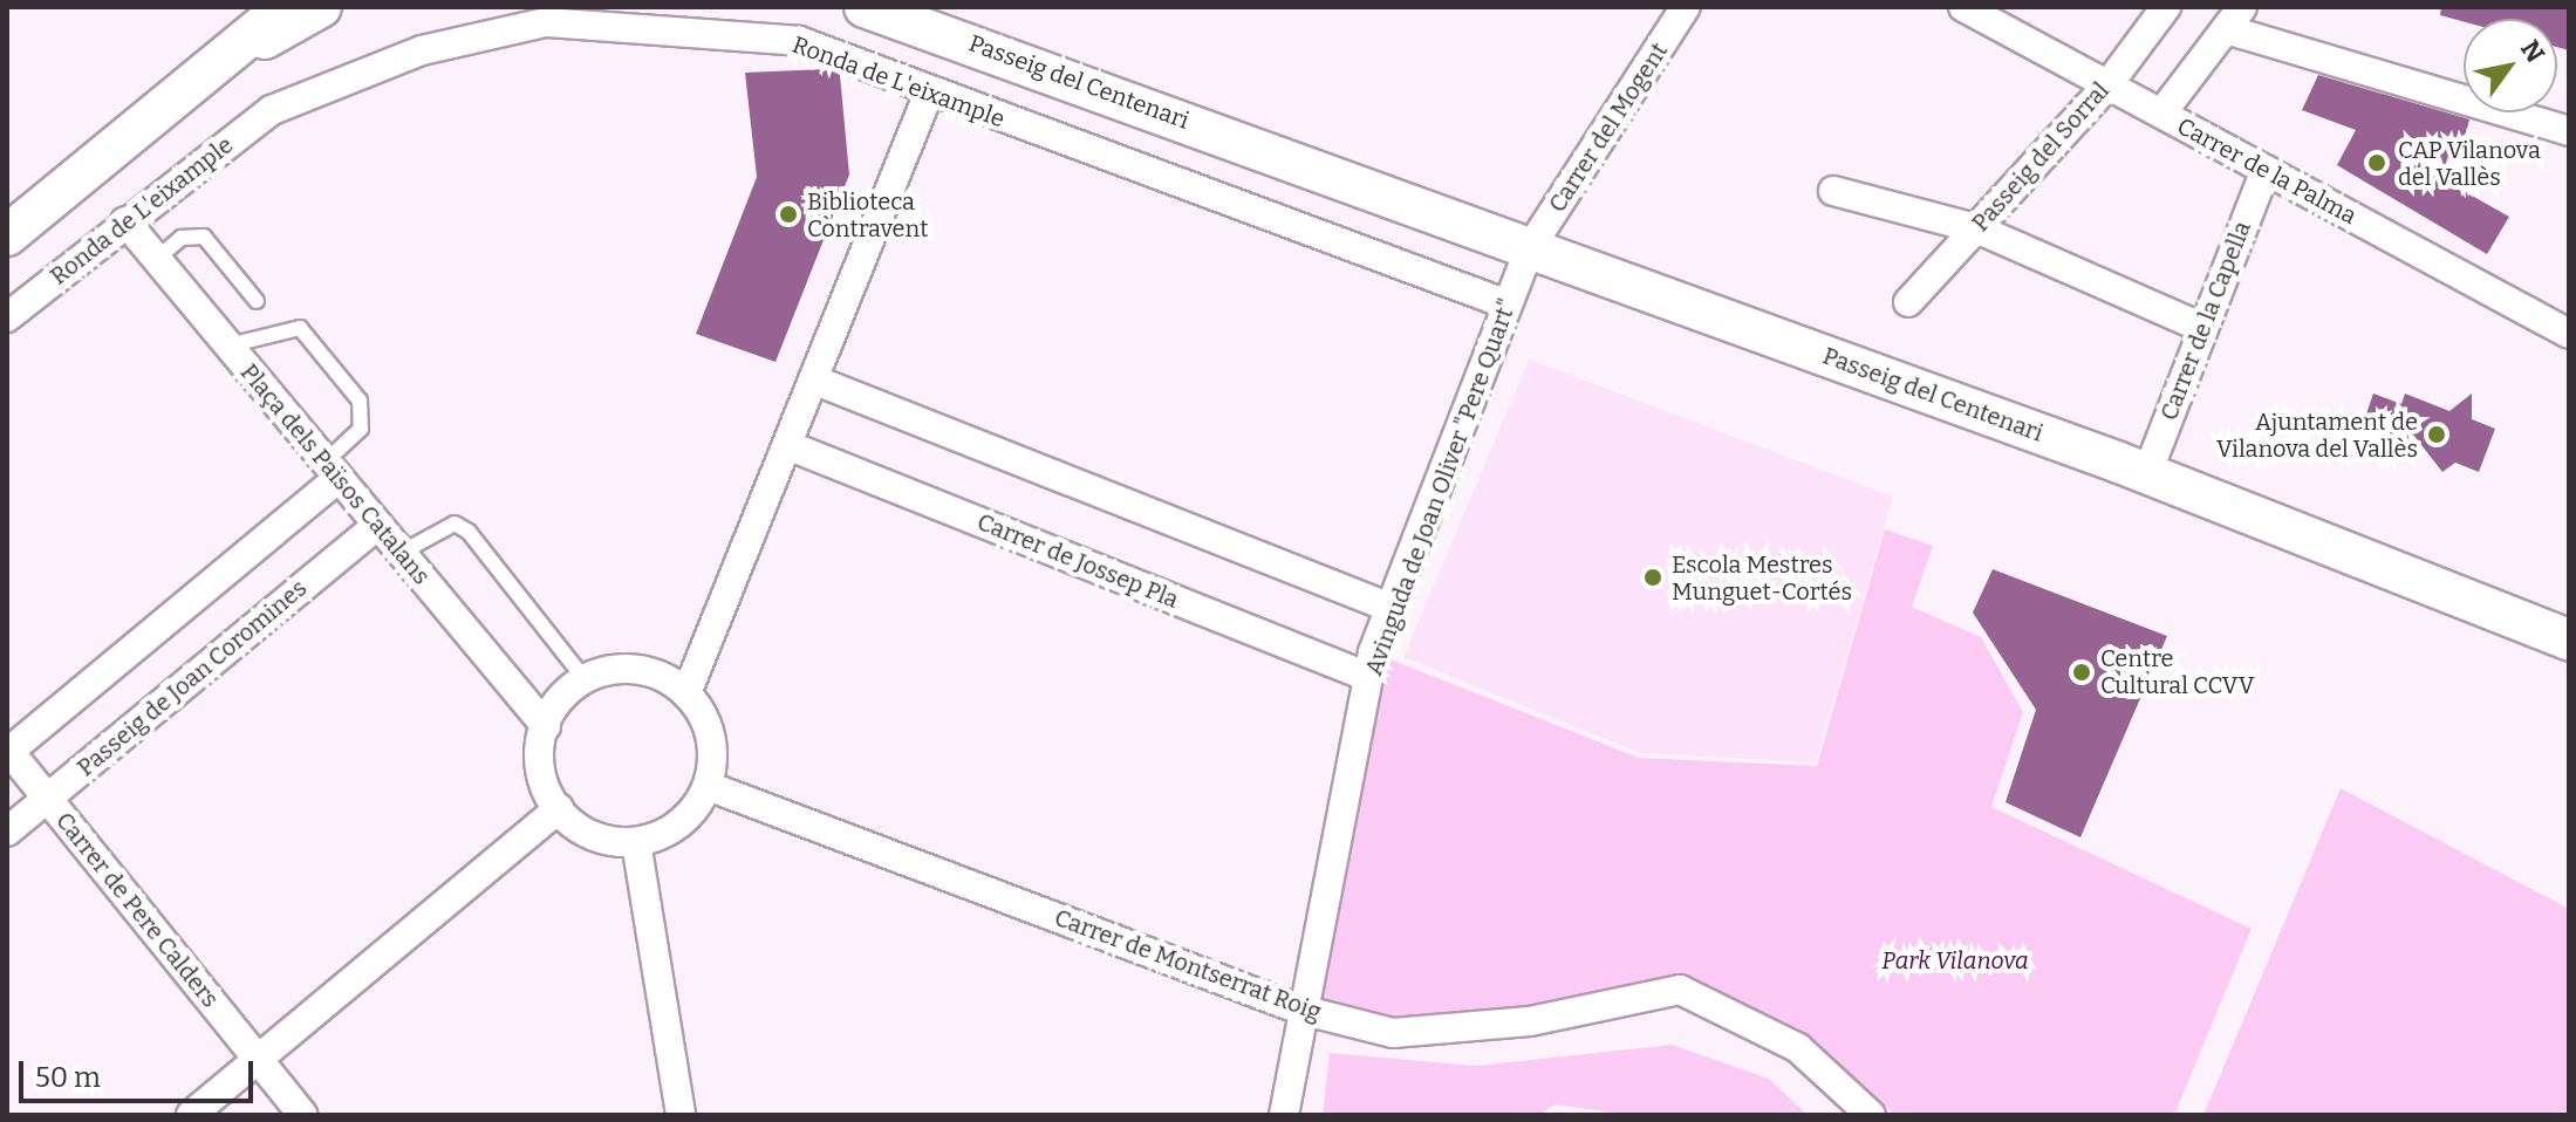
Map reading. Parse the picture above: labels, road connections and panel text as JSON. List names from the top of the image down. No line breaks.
{"streets":{"street":["Ronda de L'eixample","Passeig del Centenari","Carrer del Mogent","Passeig del Sorral","Carrer de la Palma","Carrer de la Capella","Plaça dels Països Catalans","Avinguda de Joan Oliver \"Pere Quart\"","Carrer de Jossep Pla","Passeig de Joan Coromines","Carrer de Pere Calders","Carrer de Montserrat Roig"]},"crossings":[["Ronda de L'eixample","Plaça dels Països Catalans"],["Ronda de L'eixample","Avinguda de Joan Oliver \"Pere Quart\""],["Passeig del Centenari","Carrer del Mogent"],["Passeig del Centenari","Carrer de la Capella"],["Passeig del Centenari","Avinguda de Joan Oliver \"Pere Quart\""],["Carrer del Mogent","Avinguda de Joan Oliver \"Pere Quart\""],["Passeig del Sorral","Carrer de la Palma"],["Carrer de la Palma","Carrer de la Capella"],["Plaça dels Països Catalans","Passeig de Joan Coromines"],["Plaça dels Països Catalans","Carrer de Montserrat Roig"],["Avinguda de Joan Oliver \"Pere Quart\"","Carrer de Jossep Pla"],["Avinguda de Joan Oliver \"Pere Quart\"","Carrer de Montserrat Roig"],["Passeig de Joan Coromines","Carrer de Pere Calders"]],"parks":["Park Vilanova"],"places":["CAP Vilanova del Vallès","Biblioteca Contravent","Ajuntament de Vilanova del Vallès","Escola Mestres Munguet-Cortés","Centre Cultural CCVV"],"scale_bar":"50 m","north":"top right"}
